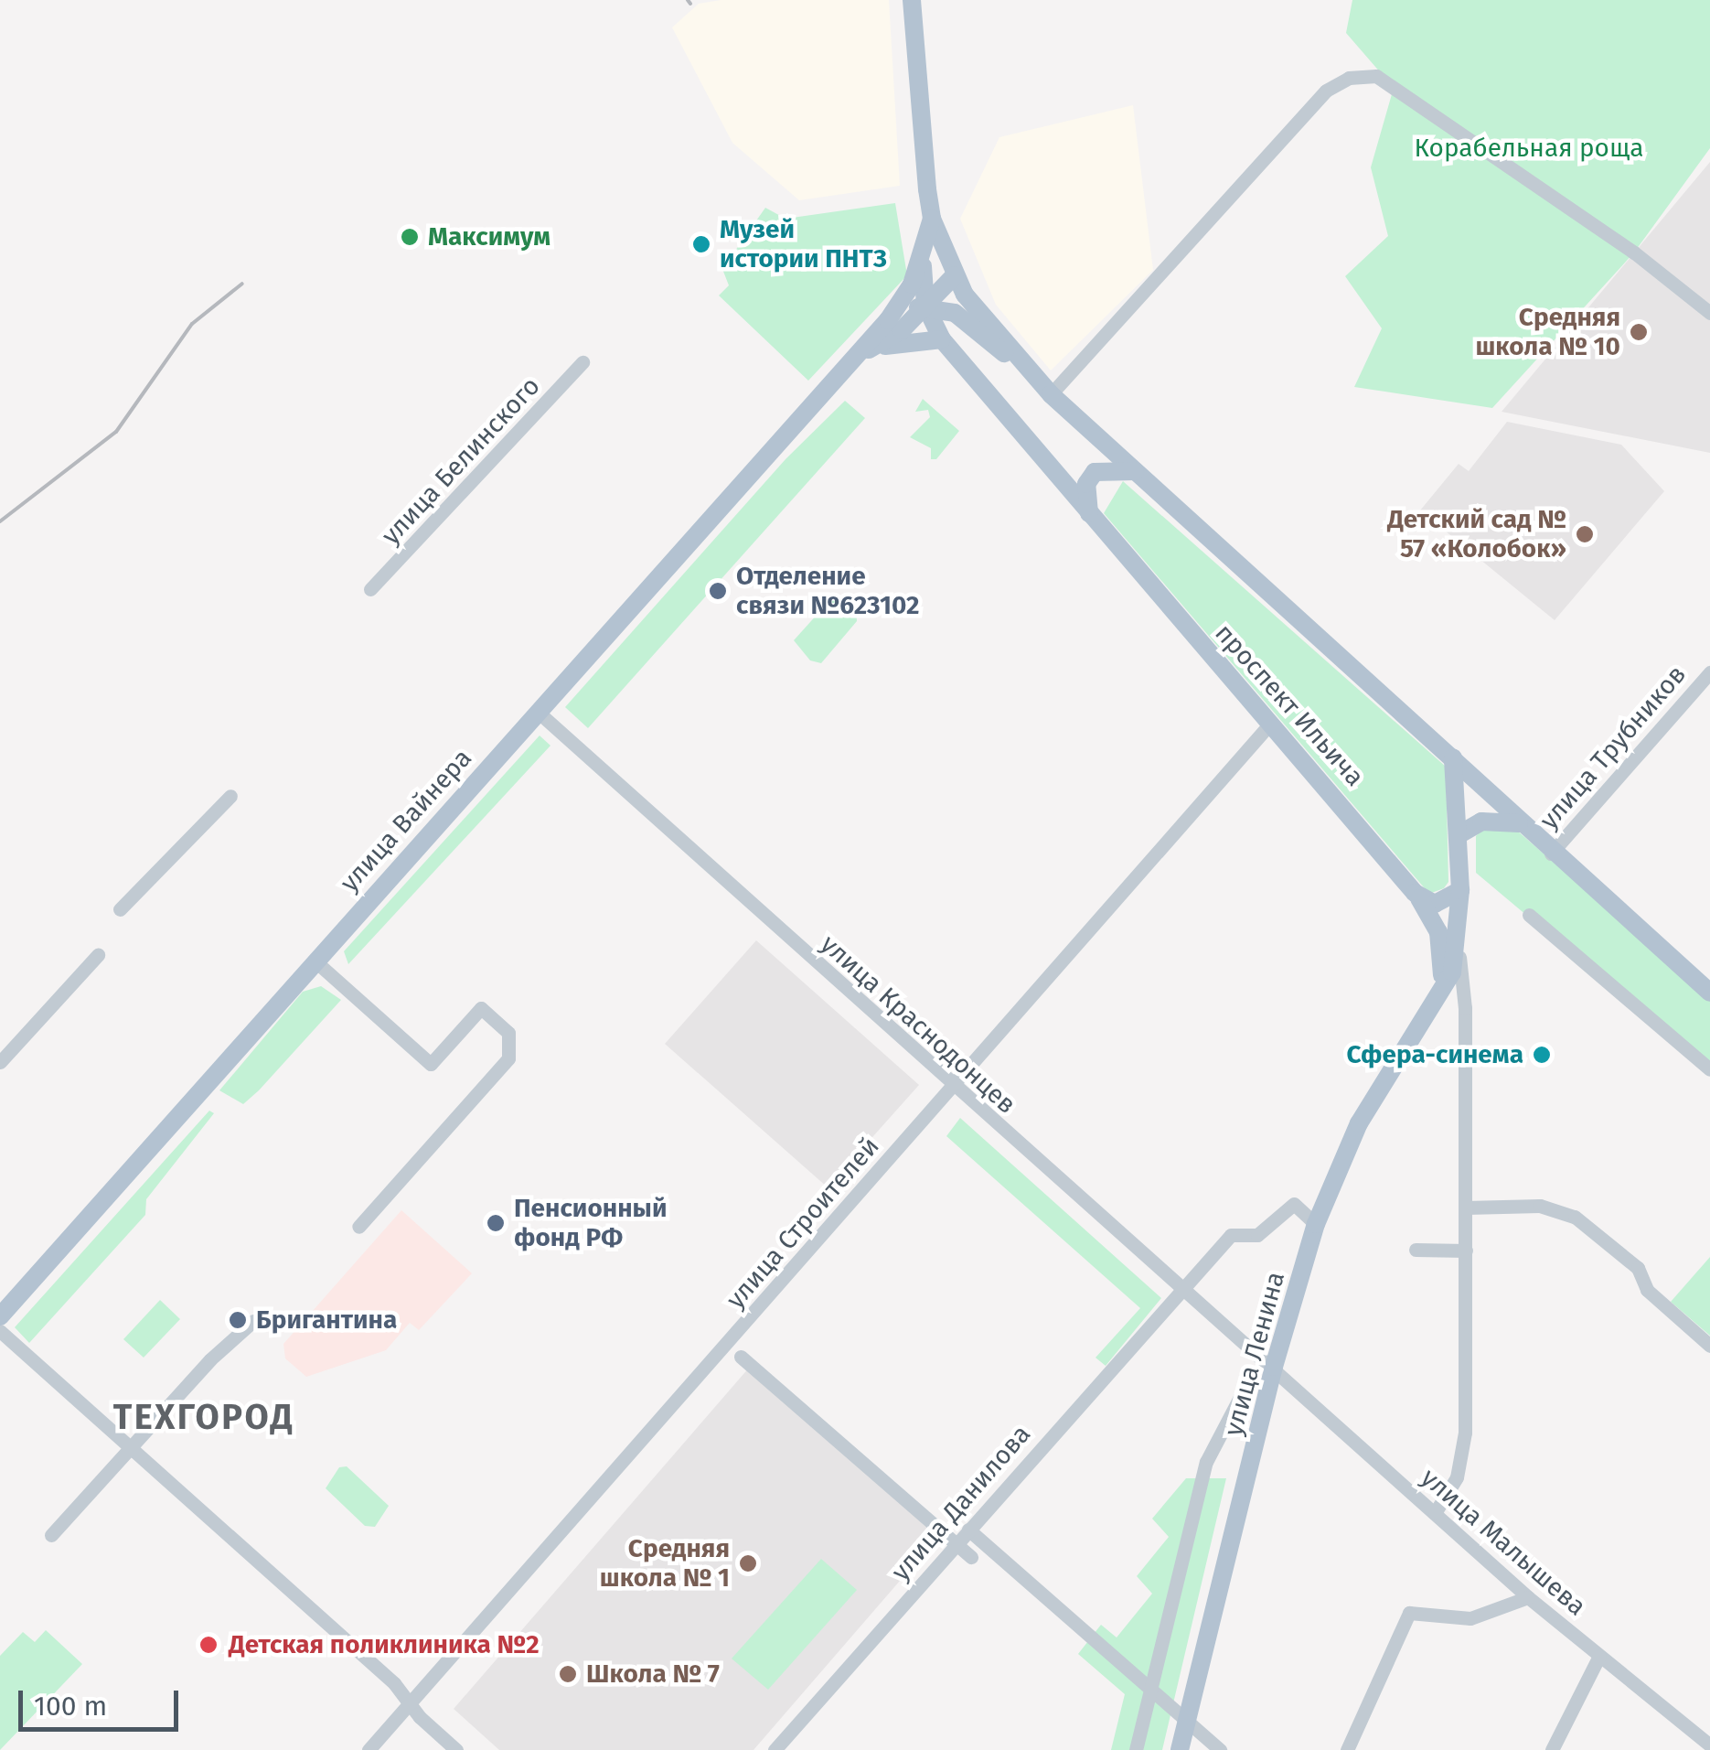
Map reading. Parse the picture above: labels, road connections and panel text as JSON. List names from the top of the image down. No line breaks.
{"streets":{"main road":["проспект Ильича","улица Вайнера","улица Ленина"],"street":["улица Белинского","улица Трубников","улица Краснодонцев","улица Строителей","улица Данилова","улица Малышева"]},"crossings":[["проспект Ильича","улица Вайнера"],["проспект Ильича","улица Строителей"],["проспект Ильича","улица Ленина"],["улица Вайнера","улица Краснодонцев"],["улица Краснодонцев","улица Строителей"],["улица Краснодонцев","улица Ленина"],["улица Краснодонцев","улица Данилова"],["улица Краснодонцев","улица Малышева"],["улица Ленина","улица Данилова"],["улица Ленина","улица Малышева"]],"districts":["ТЕХГОРОД"],"parks":["Корабельная роща"],"places":["Максимум","Музей истории ПНТЗ","Средняя школа № 10","Детский сад № 57 «Колобок»","Отделение связи №623102","Сфера-синема","Пенсионный фонд РФ","Бригантина","Средняя школа № 1","Детская поликлиника №2","Школа № 7"],"scale_bar":"100 m"}
